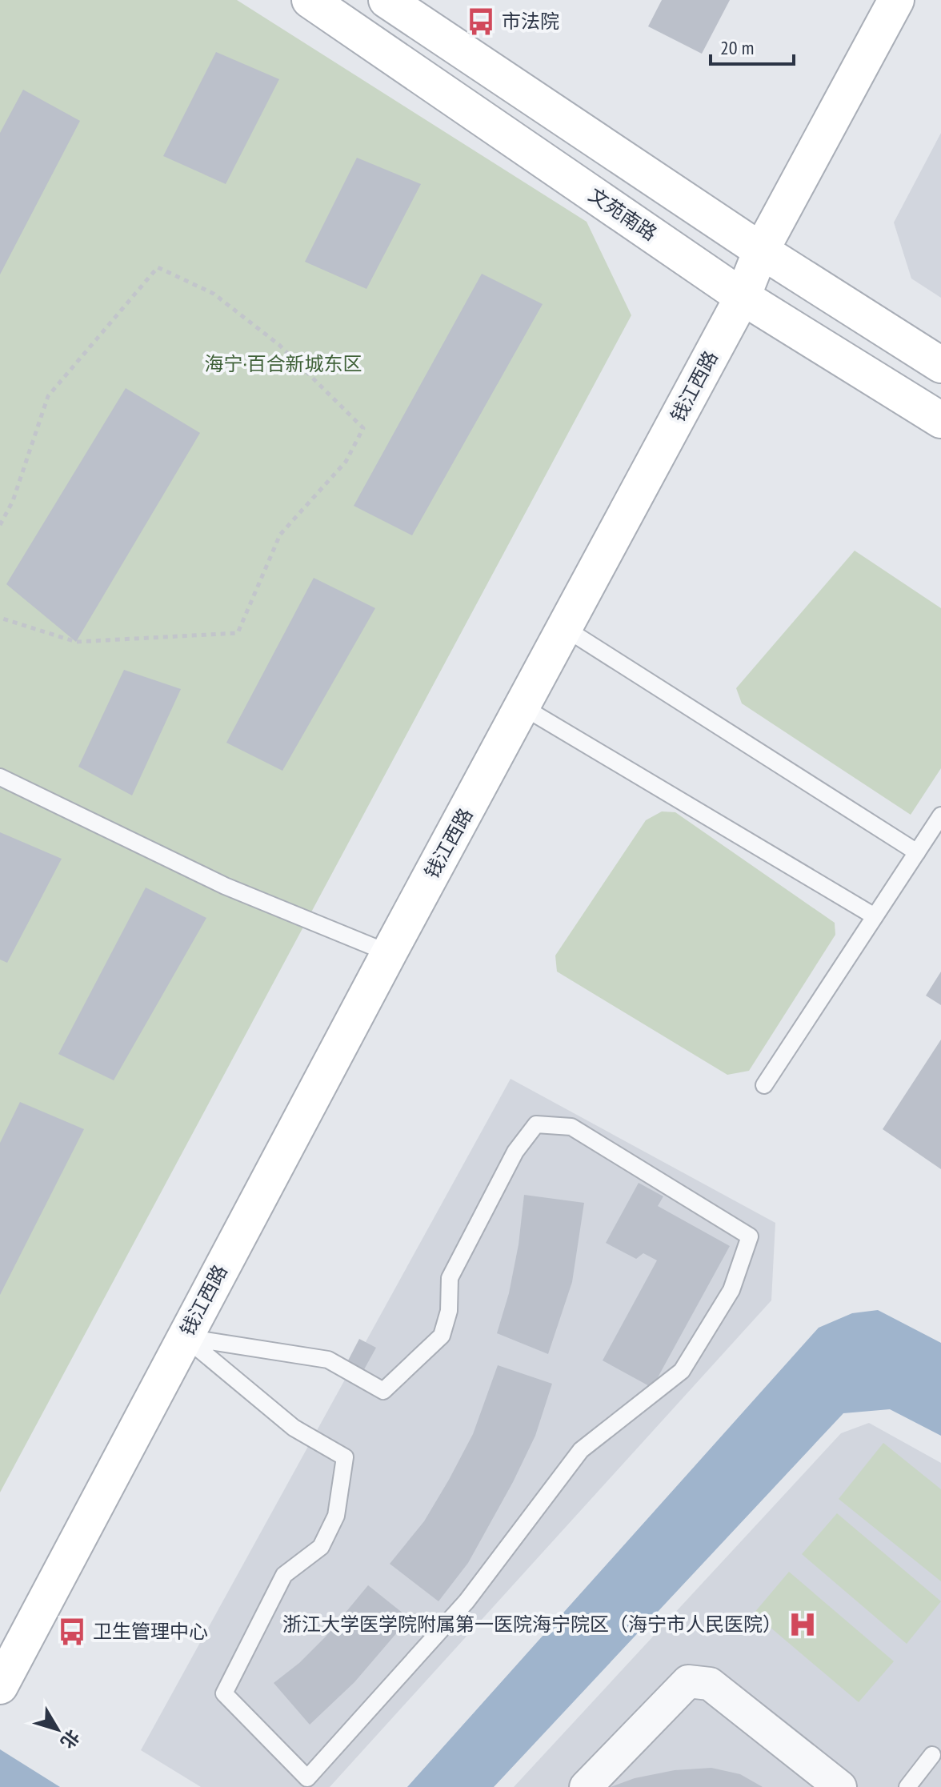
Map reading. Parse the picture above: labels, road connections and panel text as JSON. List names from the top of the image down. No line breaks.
{"streets":{"main road":["文苑南路","钱江西路"]},"crossings":[["文苑南路","钱江西路"]],"parks":["海宁·百合新城东区"],"places":{"bus stop":["市法院","卫生管理中心"],"hospital":["浙江大学医学院附属第一医院海宁院区（海宁市人民医院）"]},"scale_bar":"20 m","north":"bottom right"}
